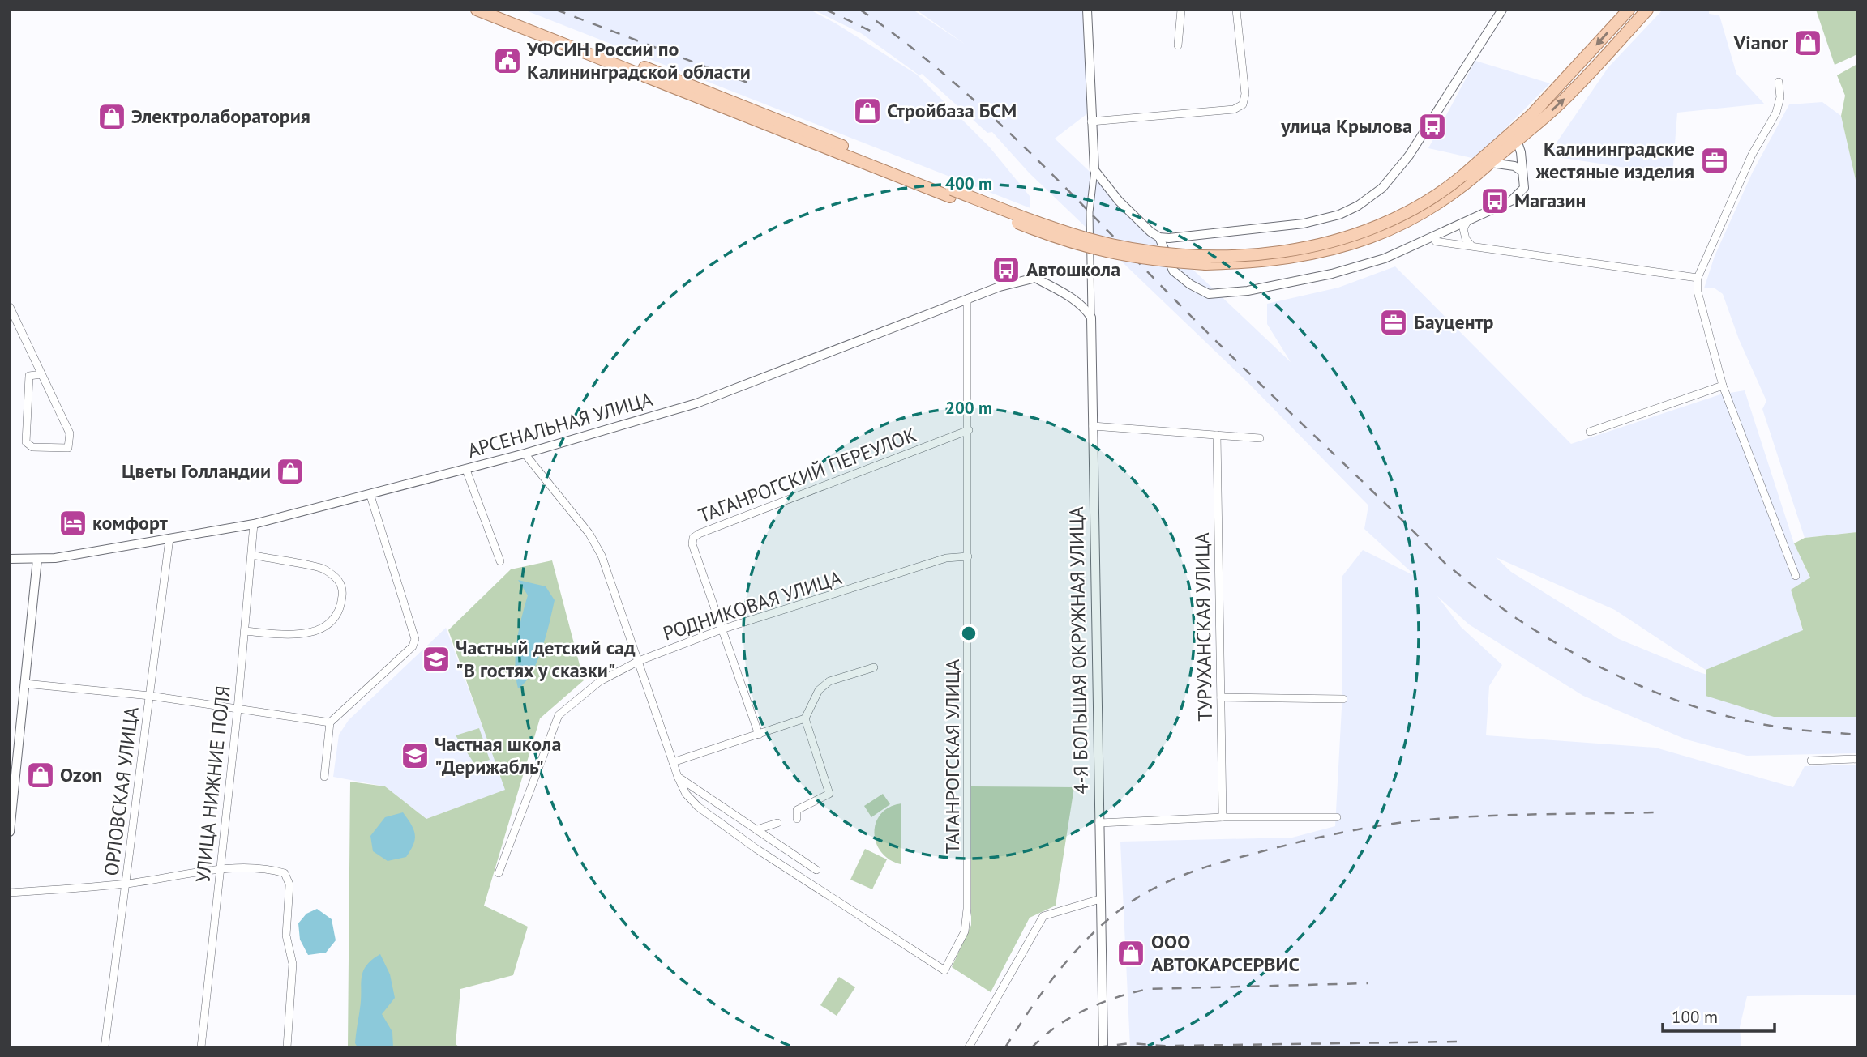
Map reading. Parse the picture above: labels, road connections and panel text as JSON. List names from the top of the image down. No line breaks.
{"streets":{"street":["АРСЕНАЛЬНАЯ УЛИЦА","ТАГАНРОГСКИЙ ПЕРЕУЛОК","РОДНИКОВАЯ УЛИЦА","ТУРУХАНСКАЯ УЛИЦА","4-Я БОЛЬШАЯ ОКРУЖНАЯ УЛИЦА","ТАГАНРОГСКАЯ УЛИЦА","УЛИЦА НИЖНИЕ ПОЛЯ","ОРЛОВСКАЯ УЛИЦА"]},"crossings":[["АРСЕНАЛЬНАЯ УЛИЦА","4-Я БОЛЬШАЯ ОКРУЖНАЯ УЛИЦА"],["АРСЕНАЛЬНАЯ УЛИЦА","ТАГАНРОГСКАЯ УЛИЦА"],["АРСЕНАЛЬНАЯ УЛИЦА","УЛИЦА НИЖНИЕ ПОЛЯ"],["АРСЕНАЛЬНАЯ УЛИЦА","ОРЛОВСКАЯ УЛИЦА"],["ТАГАНРОГСКИЙ ПЕРЕУЛОК","РОДНИКОВАЯ УЛИЦА"],["ТАГАНРОГСКИЙ ПЕРЕУЛОК","ТАГАНРОГСКАЯ УЛИЦА"],["РОДНИКОВАЯ УЛИЦА","ТАГАНРОГСКАЯ УЛИЦА"]],"places":{"shop":["Vianor","Стройбаза БСМ","Электролаборатория","Цветы Голландии","Ozon","ООО АВТОКАРСЕРВИС"],"public building":["УФСИН России по Калининградской области"],"bus stop":["улица Крылова","Магазин","Автошкола"],"office":["Калининградские жестяные изделия","Бауцентр"],"hotel":["комфорт"],"school or university":["Частный детский сад \"В гостях у сказки\"","Частная школа \"Дерижабль\""]},"scale_bar":"100 m","rings":["400 m","200 m"]}
